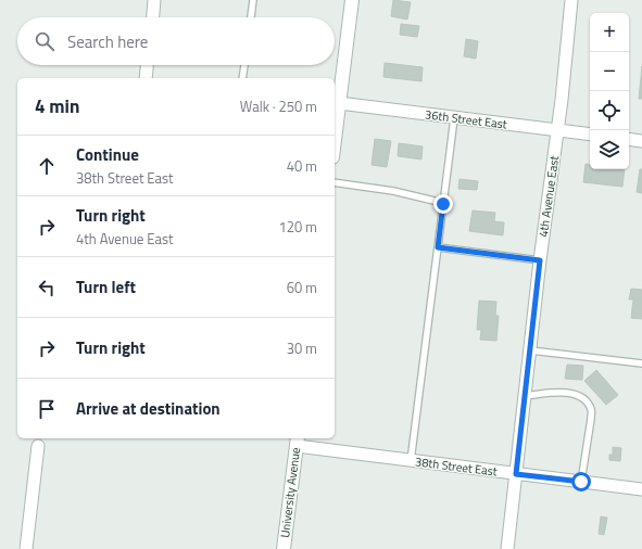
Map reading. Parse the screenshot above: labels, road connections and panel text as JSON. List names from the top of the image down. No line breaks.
{"streets":{"street":["36th Street East","4th Avenue East","38th Street East","University Avenue"]},"crossings":[["36th Street East","4th Avenue East"],["4th Avenue East","38th Street East"],["38th Street East","University Avenue"]],"page":{"map_buttons":["+","−"],"search":"Search here","heading":["4 min","Walk · 250 m"],"list":[["Continue","38th Street East","40 m"],["Turn right","4th Avenue East","120 m"],["Turn left","60 m"],["Turn right","30 m"],"Arrive at destination"]}}
